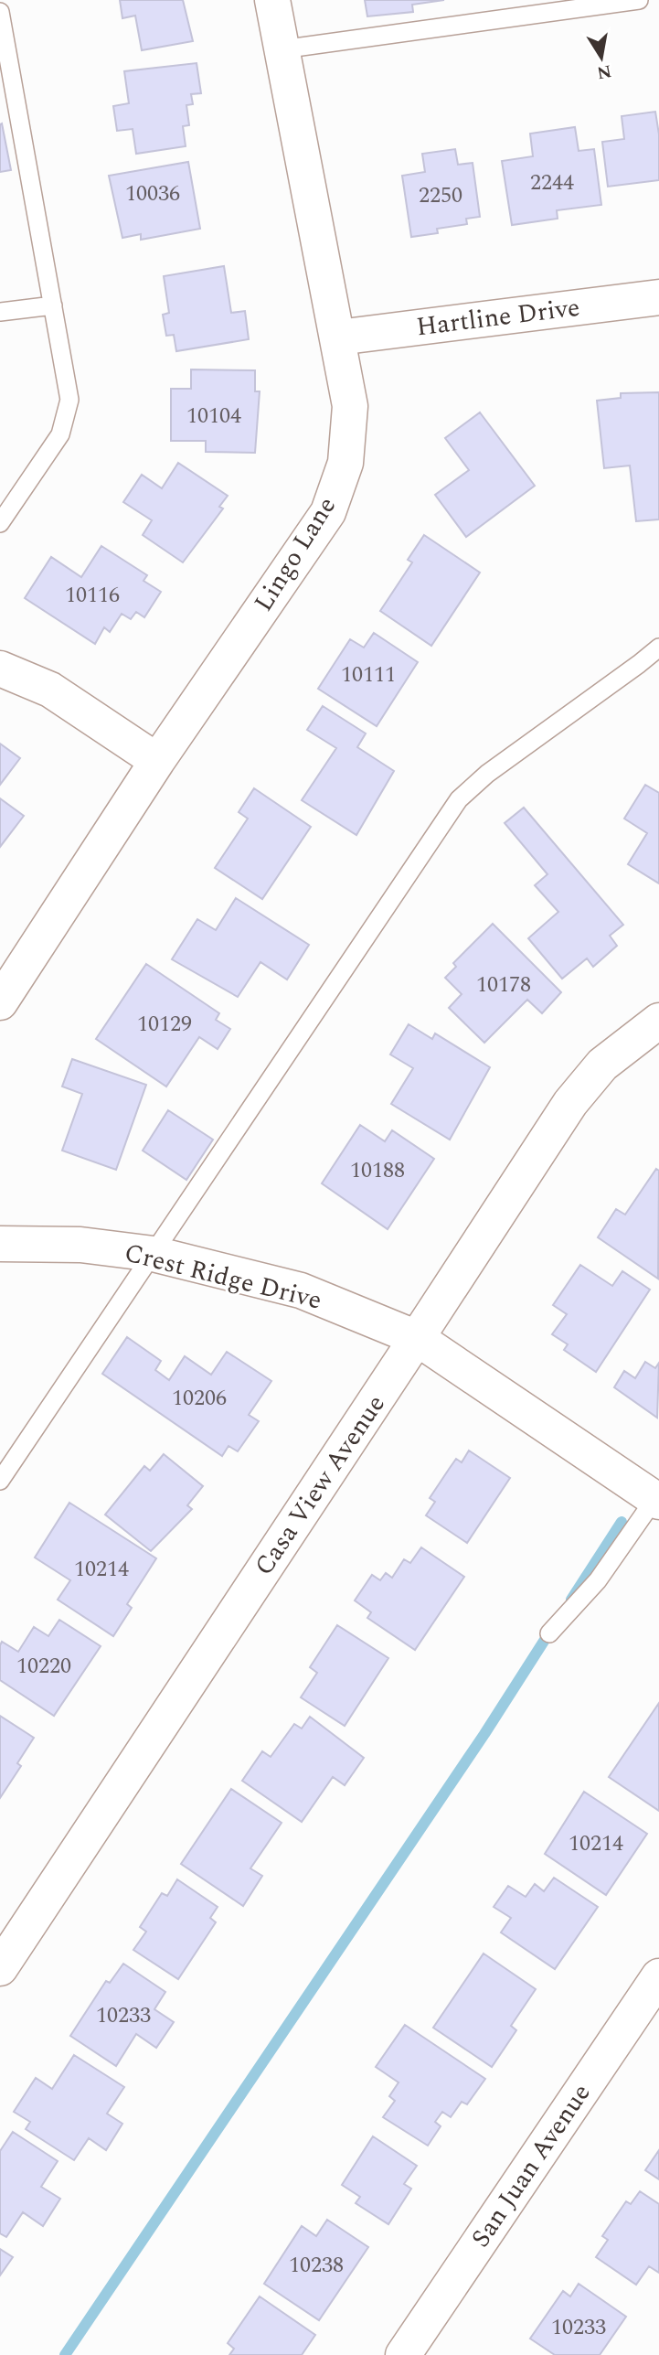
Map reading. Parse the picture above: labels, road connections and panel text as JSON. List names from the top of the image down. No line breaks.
{"streets":{"street":["Hartline Drive","Lingo Lane","Crest Ridge Drive","Casa View Avenue","San Juan Avenue"]},"crossings":[["Hartline Drive","Lingo Lane"],["Crest Ridge Drive","Casa View Avenue"]],"house_numbers":["2244","10036","2250","10104","10116","10111","10178","10129","10188","10206","10214","10220","10214","10233","10238","10233"],"north":"bottom"}
